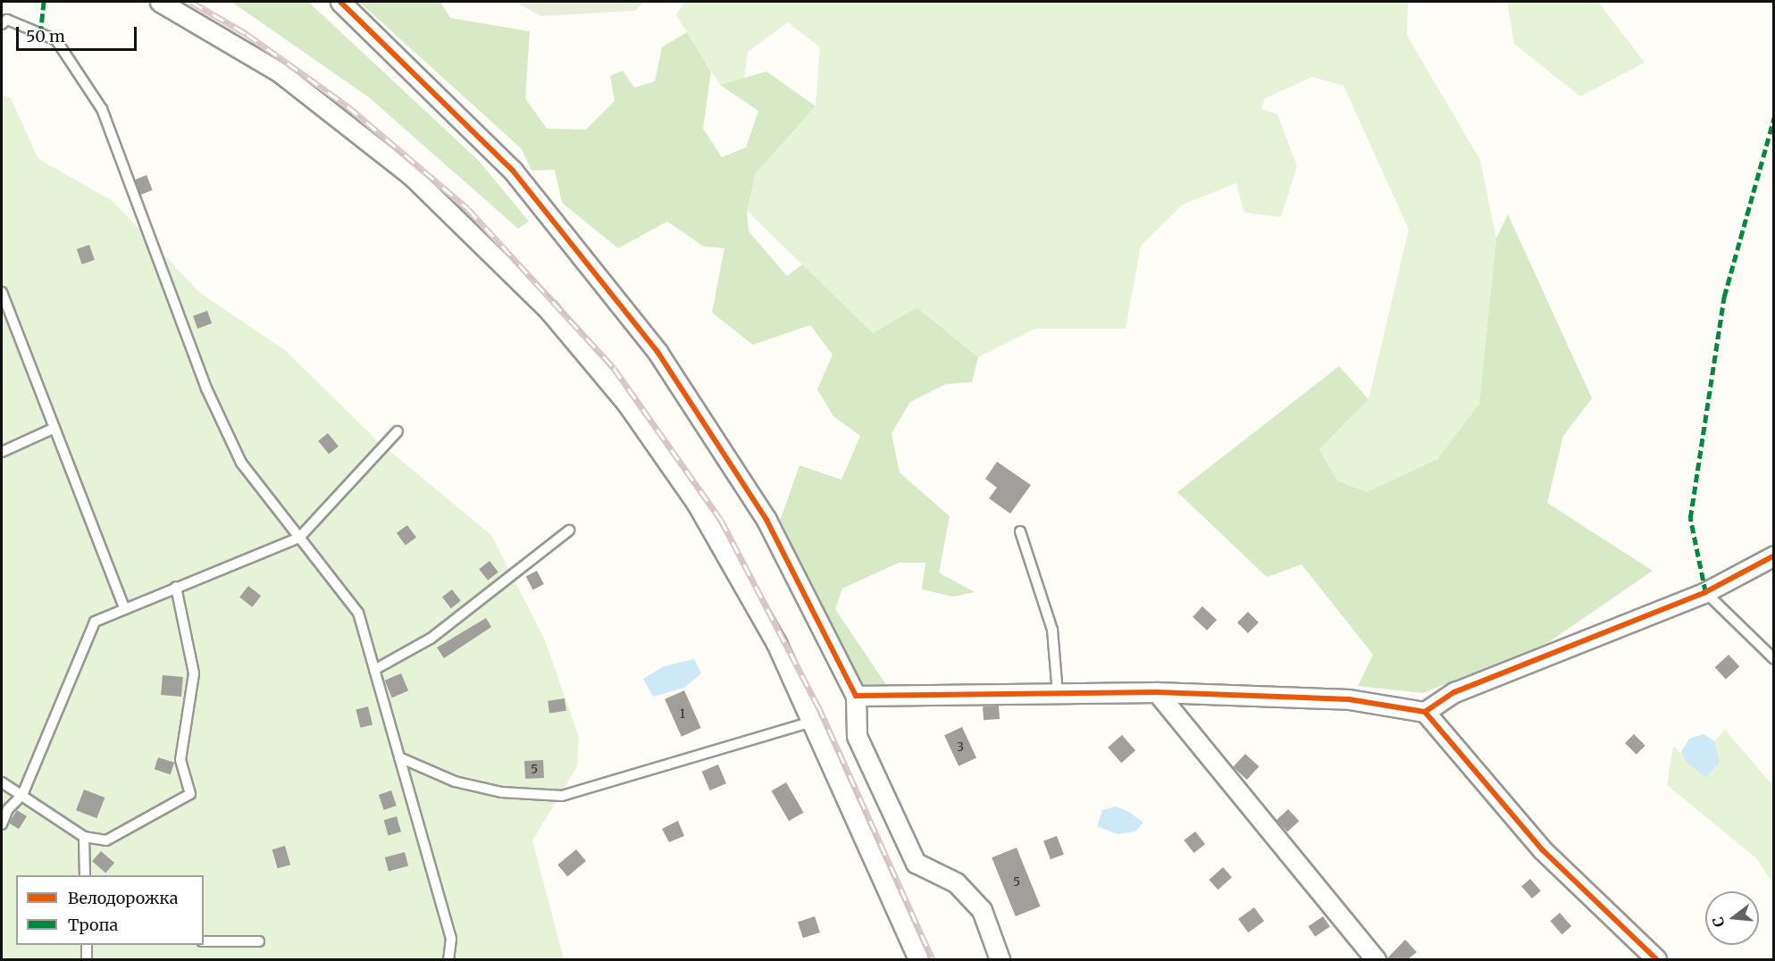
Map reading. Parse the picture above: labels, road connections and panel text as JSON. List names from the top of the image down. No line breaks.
{"house_numbers":["1","3","5","5"],"legend":["Велодорожка","Тропа"],"scale_bar":"50 m","north":"left"}
